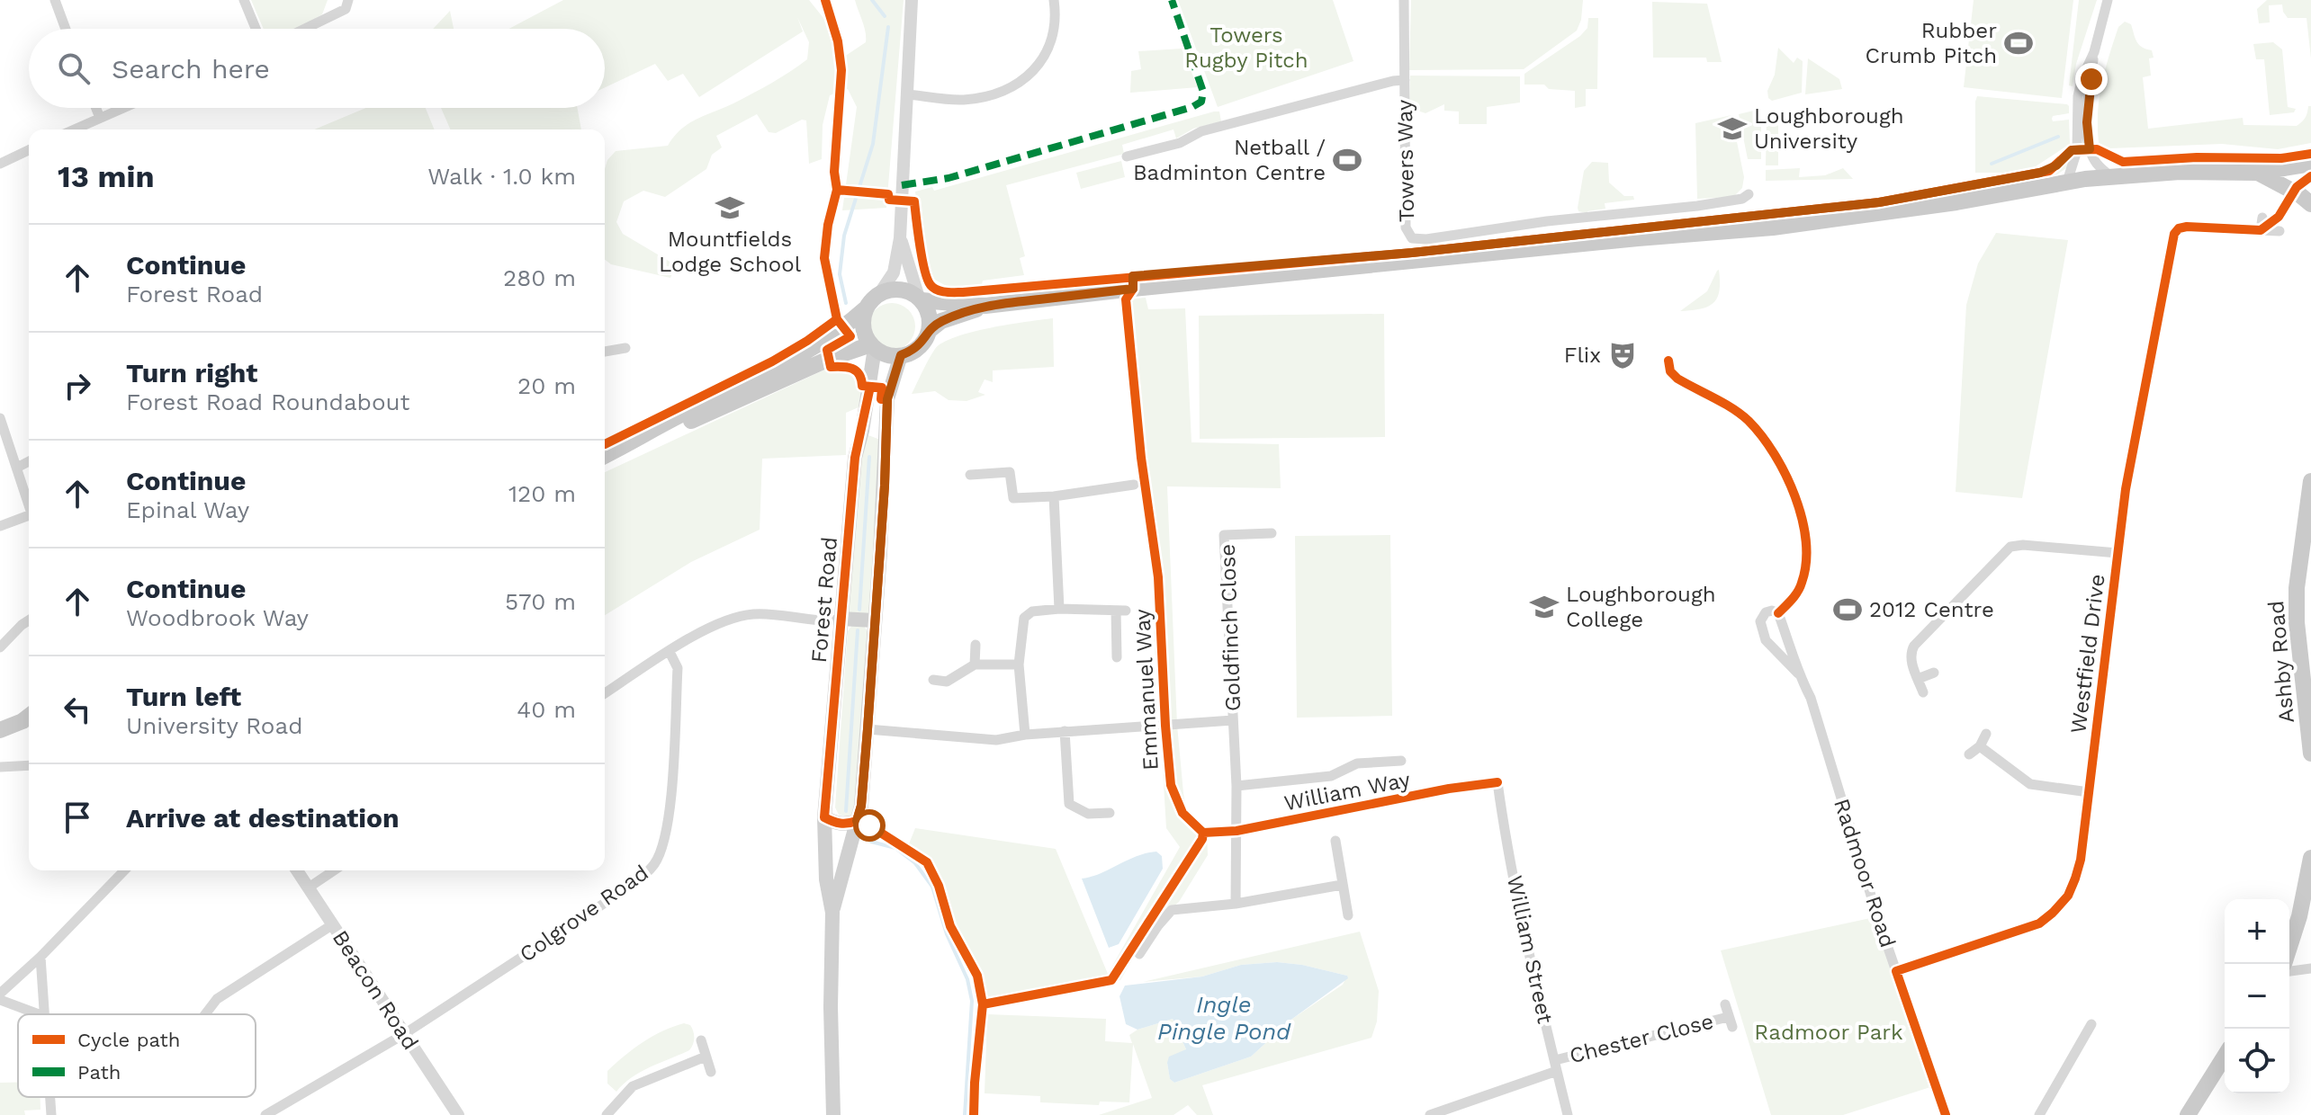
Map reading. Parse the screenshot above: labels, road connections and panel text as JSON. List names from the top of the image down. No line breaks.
{"streets":{"main road":["Forest Road","Ashby Road"],"street":["Towers Way","Goldfinch Close","Westfield Drive","Radmoor Road","Colgrove Road","William Street","Beacon Road","Chester Close"],"cycle path":["Emmanuel Way","William Way"]},"crossings":[["Westfield Drive","Radmoor Road"],["Colgrove Road","Beacon Road"],["William Street","Chester Close"]],"water":["Ingle Pingle Pond"],"parks":["Towers Rugby Pitch","Radmoor Park"],"places":{"sports":["Rubber Crumb Pitch","Netball / Badminton Centre","2012 Centre"],"school or university":["Loughborough University","Mountfields Lodge School","Loughborough College"],"theatre":["Flix"]},"legend":["Cycle path","Path"],"page":{"search":"Search here","heading":["13 min","Walk · 1.0 km"],"list":[["Continue","Forest Road","280 m"],["Turn right","Forest Road Roundabout","20 m"],["Continue","Epinal Way","120 m"],["Continue","Woodbrook Way","570 m"],["Turn left","University Road","40 m"],"Arrive at destination"],"map_buttons":["+","−"]}}
